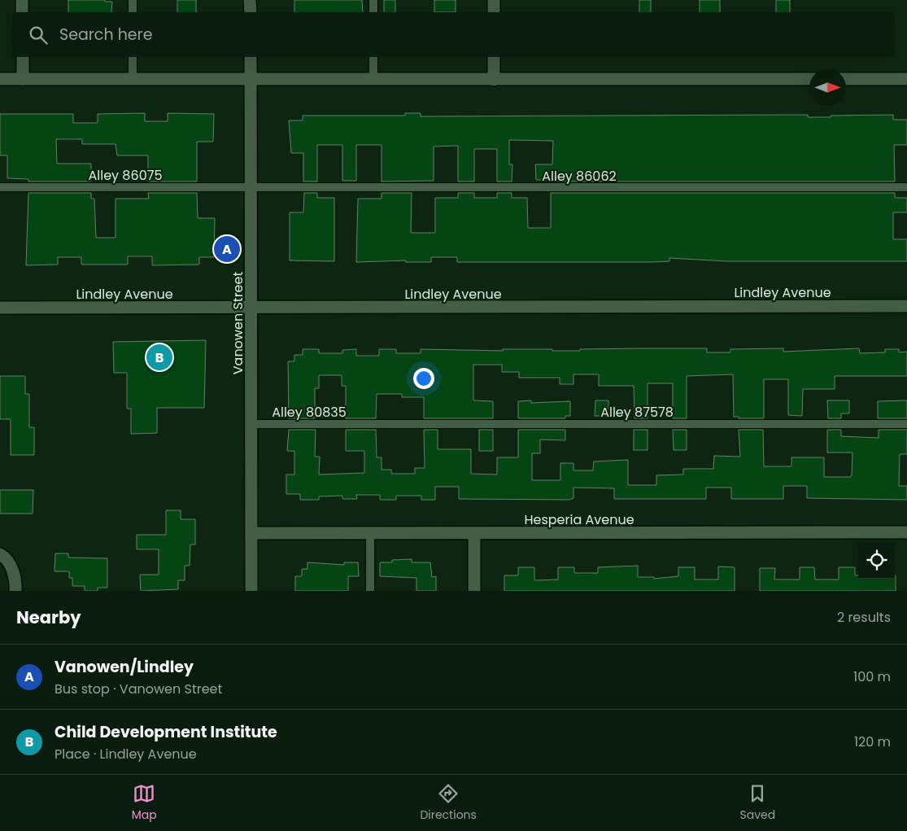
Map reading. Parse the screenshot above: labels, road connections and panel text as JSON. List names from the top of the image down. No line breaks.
{"streets":{"street":["Lindley Avenue","Vanowen Street","Hesperia Avenue"],"lane":["Alley 86075","Alley 86062","Alley 80835","Alley 87578"]},"crossings":[["Alley 86075","Alley 86062"],["Alley 86075","Vanowen Street"],["Alley 86062","Vanowen Street"],["Lindley Avenue","Vanowen Street"],["Vanowen Street","Alley 80835"],["Vanowen Street","Hesperia Avenue"],["Alley 80835","Alley 87578"]],"north":"right","page":{"search":"Search here","pins":["A","B"],"heading":["Nearby","2 results"],"list":[{"mark":"A","name":"Vanowen/Lindley","note":"Bus stop · Vanowen Street","value":"100 m"},{"mark":"B","name":"Child Development Institute","note":"Place · Lindley Avenue","value":"120 m"}],"nav":["Map","Directions","Saved"]}}
